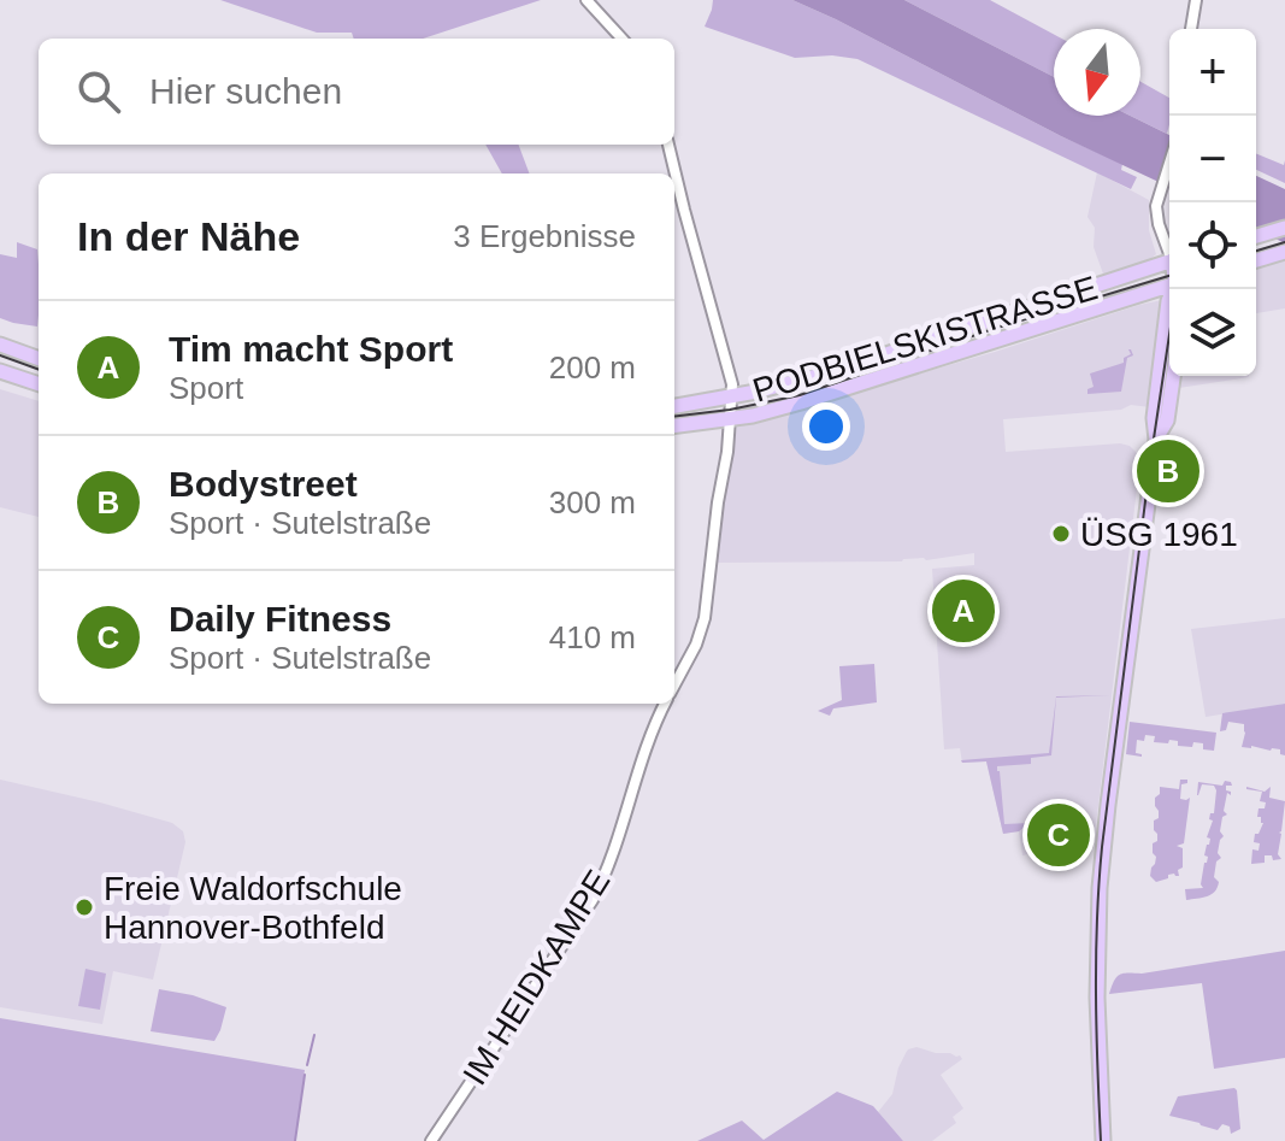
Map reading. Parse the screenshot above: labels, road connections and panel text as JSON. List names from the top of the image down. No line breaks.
{"streets":{"main road":["PODBIELSKISTRASSE"],"street":["IM HEIDKAMPE"]},"crossings":[["PODBIELSKISTRASSE","IM HEIDKAMPE"]],"places":["ÜSG 1961","Freie Waldorfschule Hannover-Bothfeld"],"north":"bottom","page":{"map_buttons":["+","−"],"search":"Hier suchen","heading":["In der Nähe","3 Ergebnisse"],"list":[{"mark":"A","name":"Tim macht Sport","note":"Sport","value":"200 m"},{"mark":"B","name":"Bodystreet","note":"Sport · Sutelstraße","value":"300 m"},{"mark":"C","name":"Daily Fitness","note":"Sport · Sutelstraße","value":"410 m"}],"pins":["B","A","C"]}}
